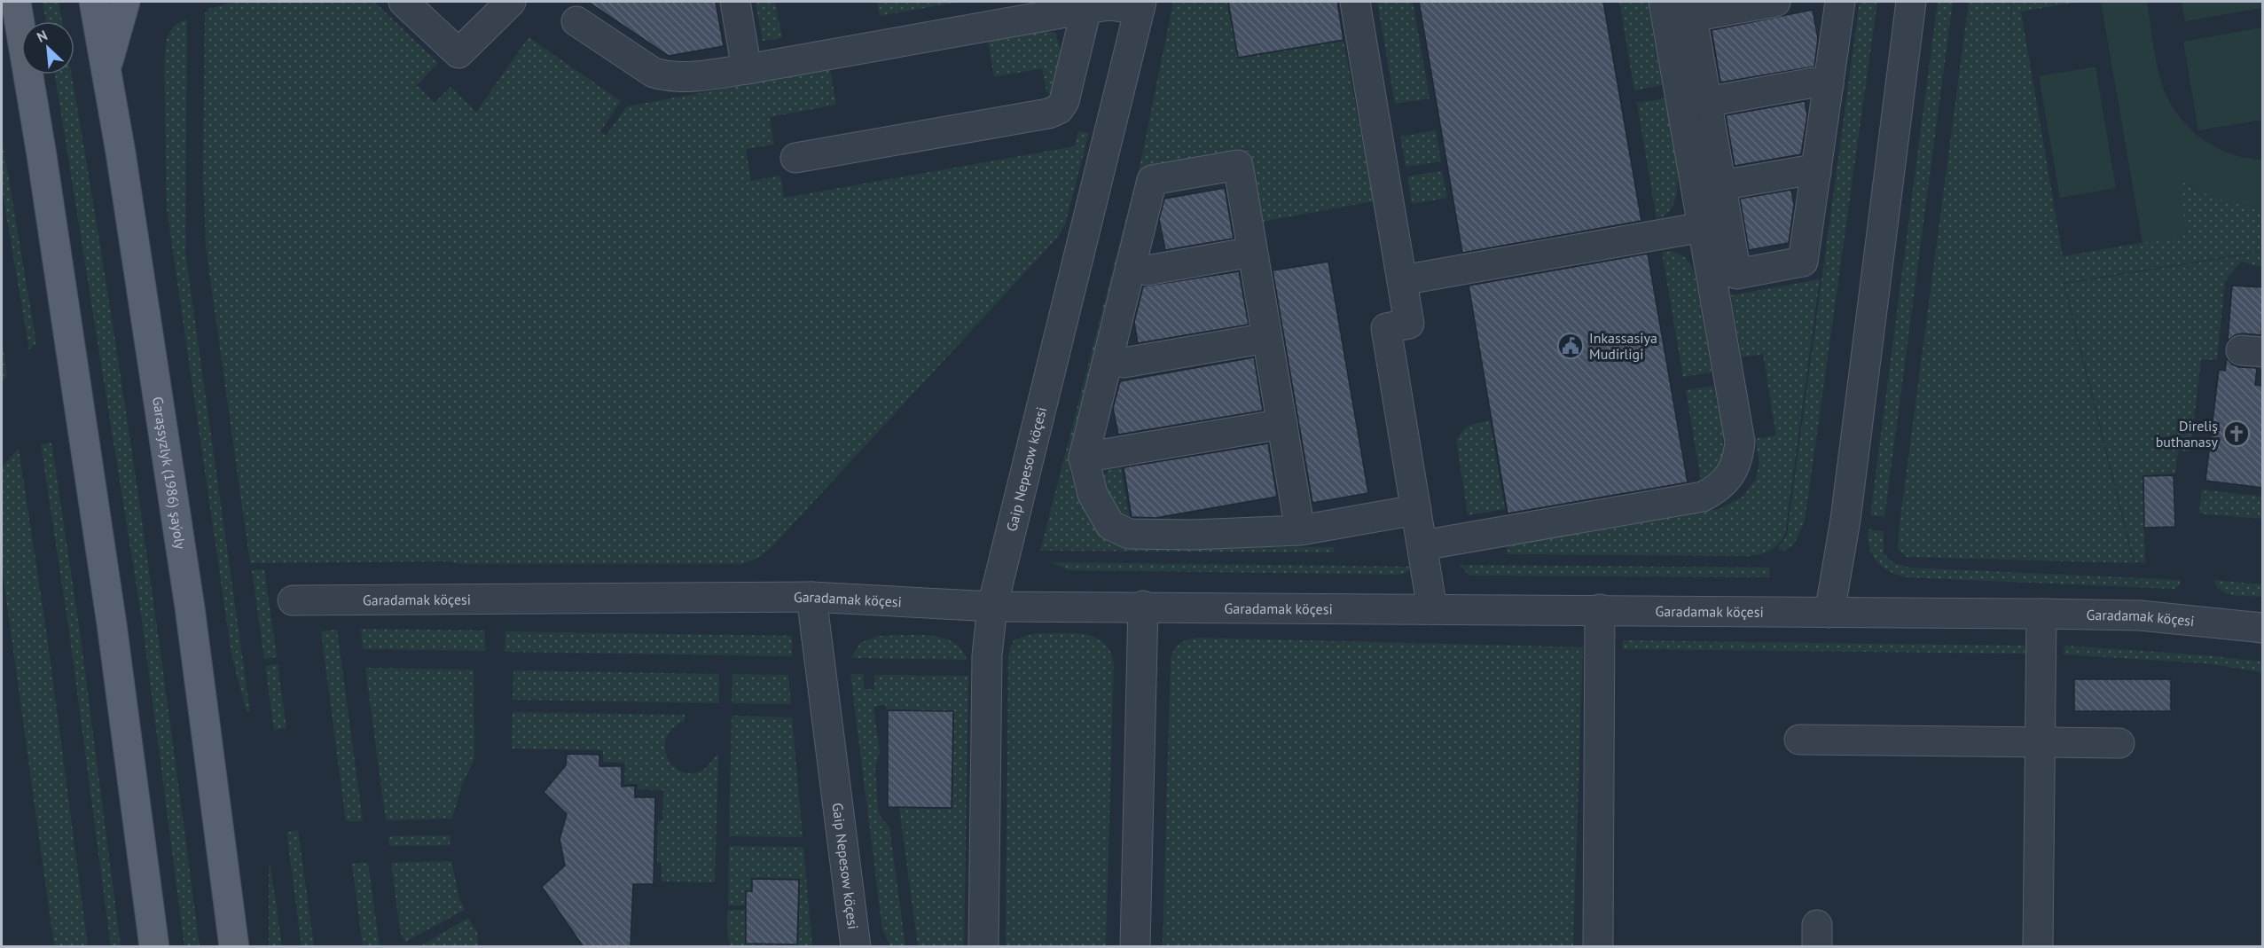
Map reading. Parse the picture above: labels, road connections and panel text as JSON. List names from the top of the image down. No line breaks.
{"streets":{"main road":["Garaşsyzlyk (1986) şaýoly"],"street":["Gaip Nepesow köçesi","Garadamak köçesi"]},"crossings":[["Gaip Nepesow köçesi","Garadamak köçesi"]],"places":{"public building":["Inkassasiya Mudirligi"],"church":["Direliş buthanasy"]},"north":"top left"}
